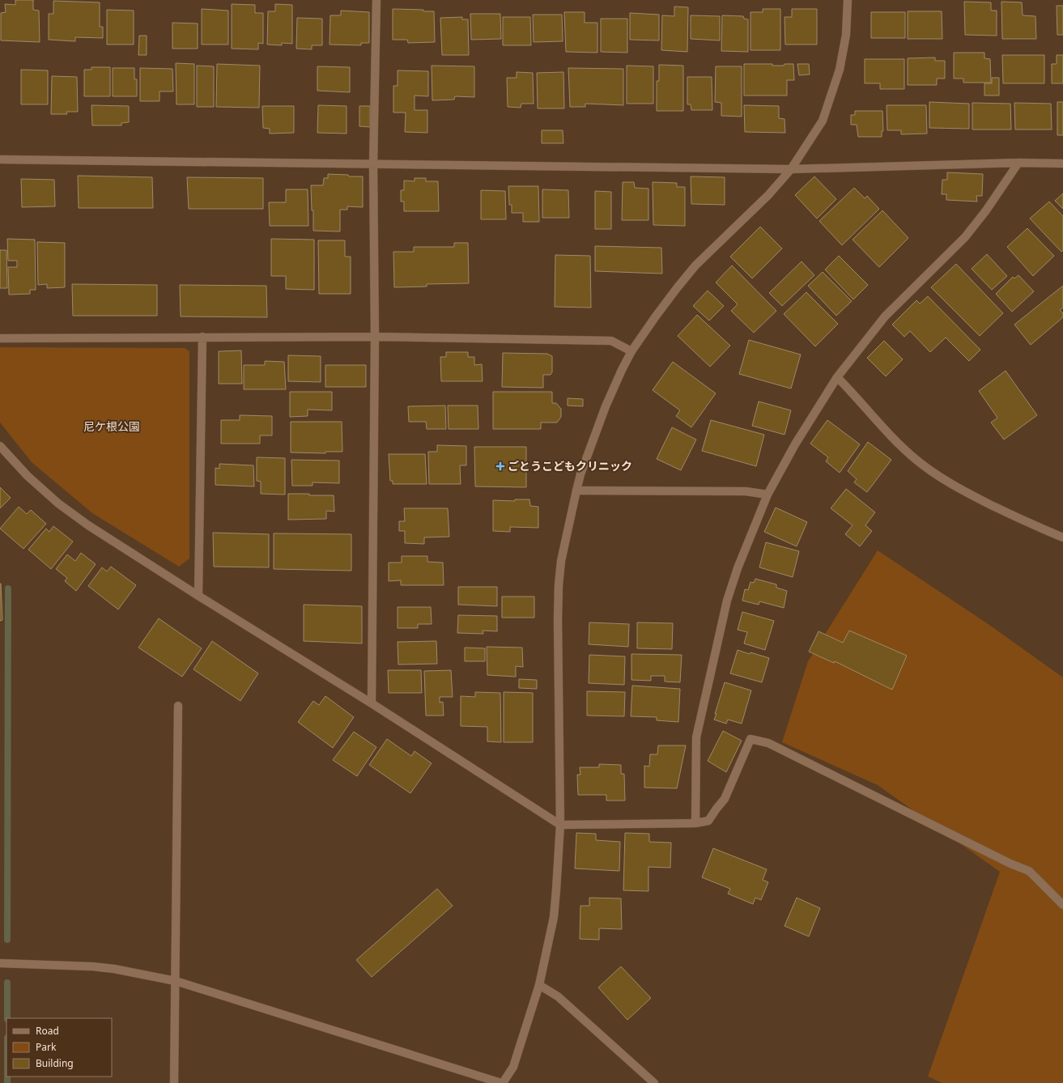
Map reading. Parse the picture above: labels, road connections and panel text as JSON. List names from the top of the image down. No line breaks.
{"parks":["尼ケ根公園"],"places":{"health":["ごとうこどもクリニック"]},"legend":["Road","Park","Building"]}
